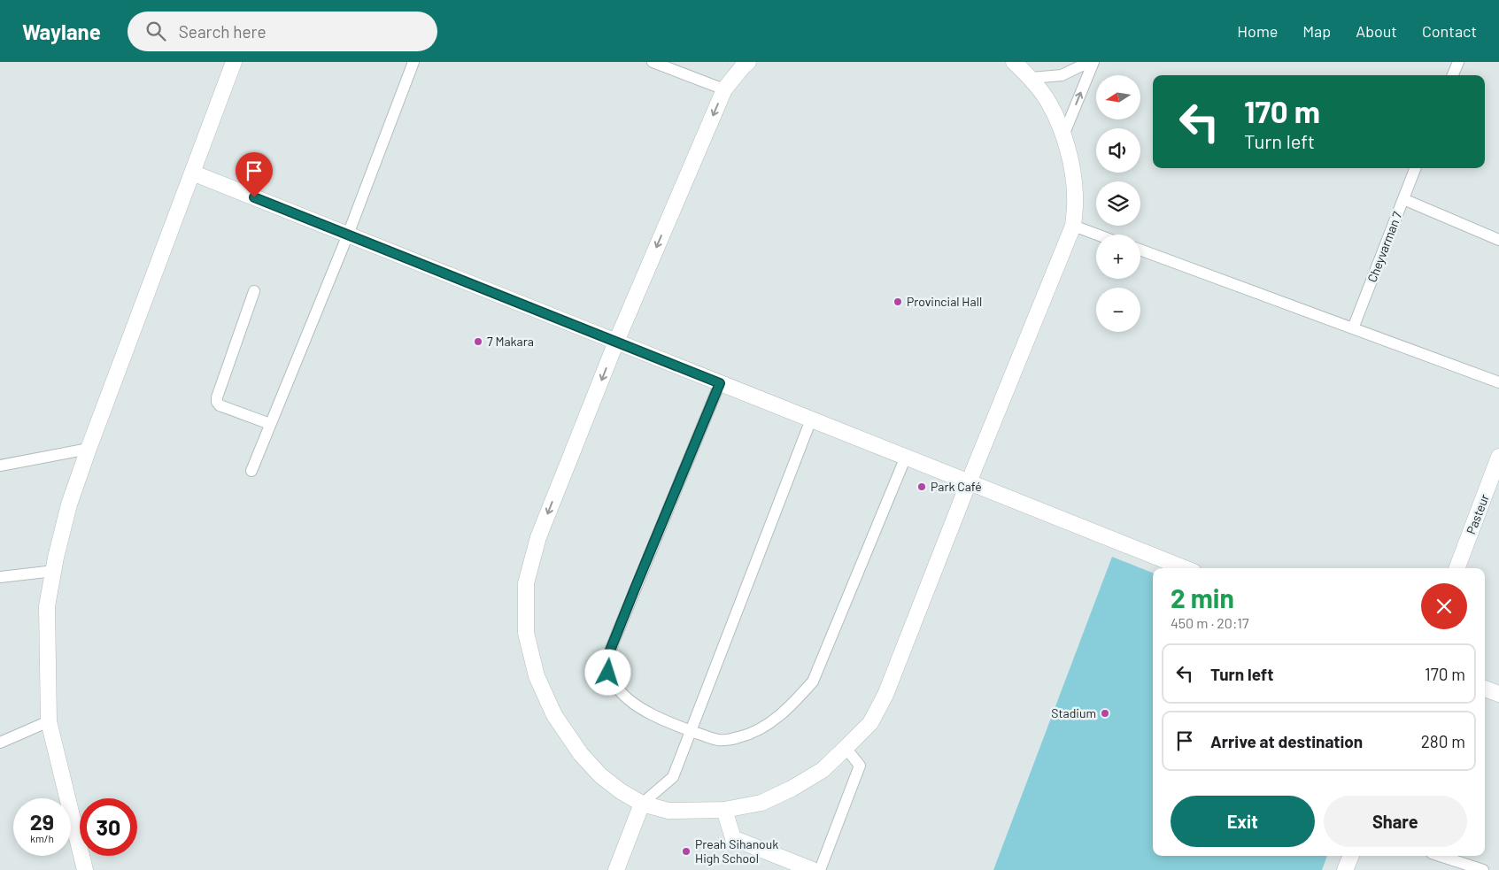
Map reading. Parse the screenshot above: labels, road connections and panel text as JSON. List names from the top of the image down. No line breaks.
{"streets":{"street":["Cheyvarman 7","Pasteur"]},"places":["Provincial Hall","7 Makara","Park Café","Stadium","Preah Sihanouk High School"],"north":"left","page":{"header":"Waylane","search":"Search here","nav":["Home","Map","About","Contact"],"map_buttons":["+","−"],"turn":["170 m","Turn left"],"heading":["2 min","450 m · 20:17"],"list":[{"name":"Turn left","value":"170 m"},{"name":"Arrive at destination","value":"280 m"}],"buttons":["Exit","Share"],"speed":"29 km/h","limit":"30"}}
